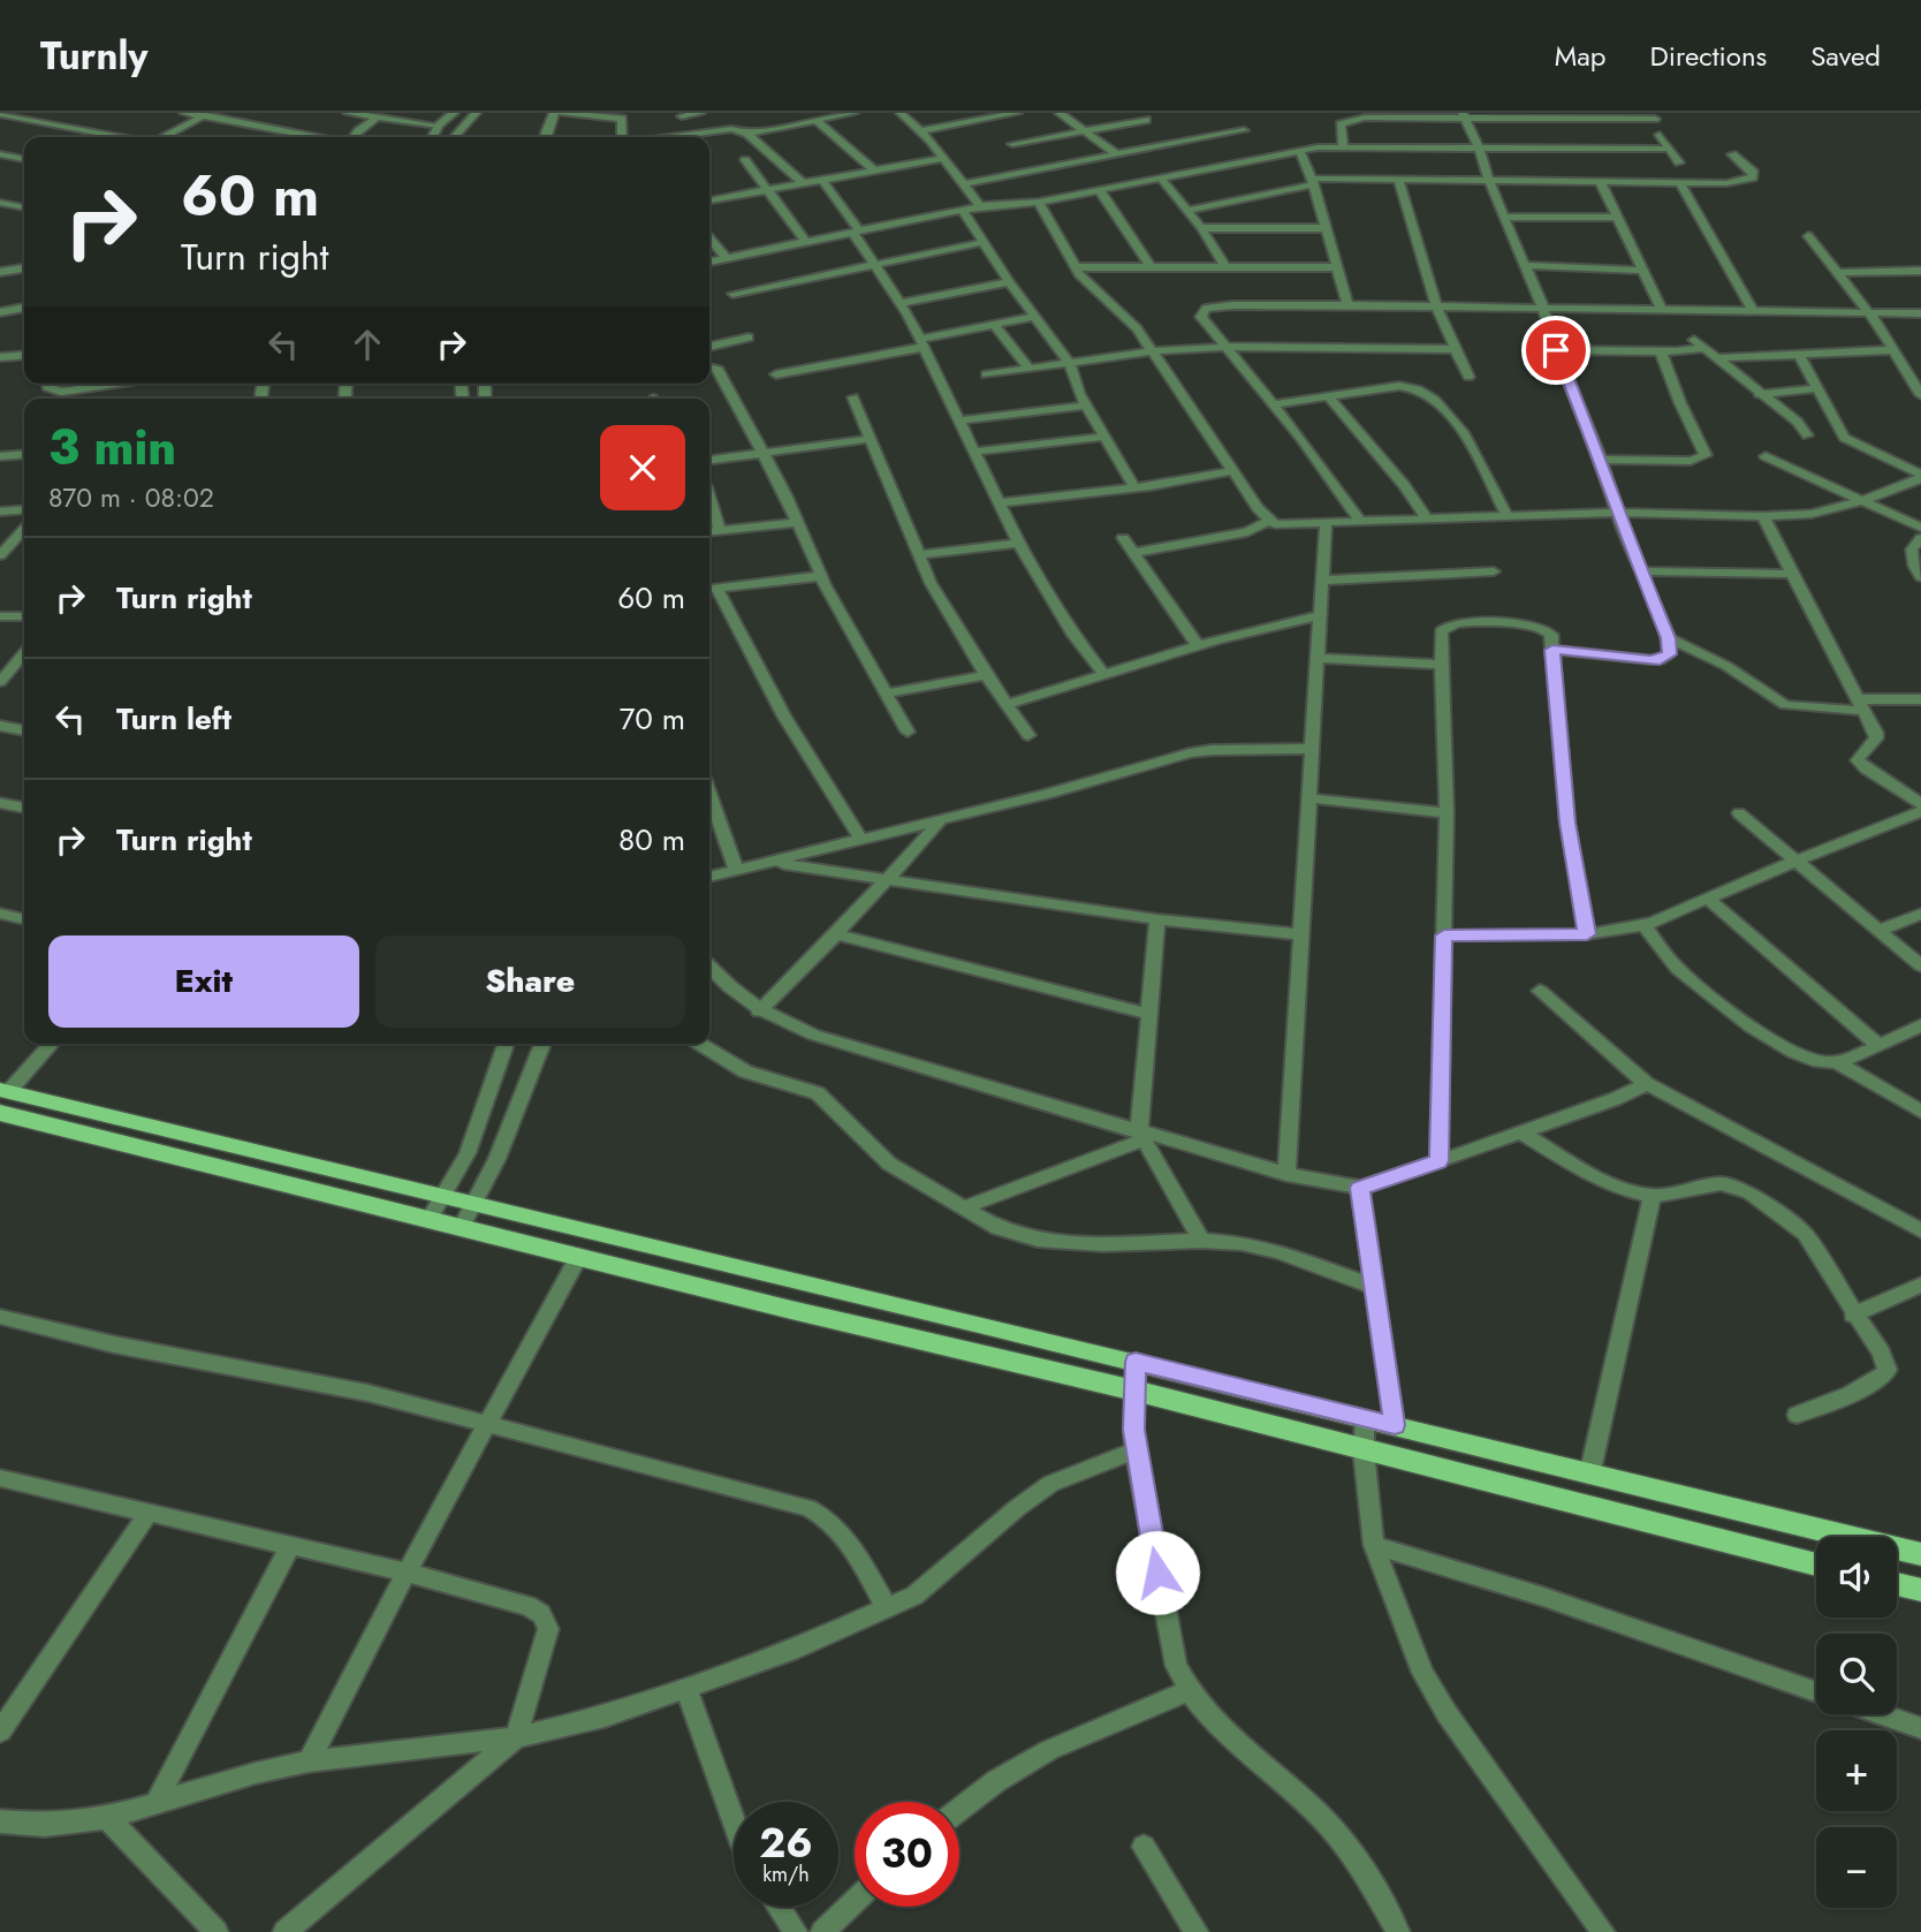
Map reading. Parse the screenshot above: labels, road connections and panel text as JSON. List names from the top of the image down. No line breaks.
{"page":{"header":"Turnly","nav":["Map","Directions","Saved"],"turn":["60 m","Turn right"],"heading":["3 min","870 m · 08:02"],"list":[{"name":"Turn right","value":"60 m"},{"name":"Turn left","value":"70 m"},{"name":"Turn right","value":"80 m"}],"buttons":["Exit","Share"],"map_buttons":["+","−"],"speed":"26 km/h","limit":"30"}}
